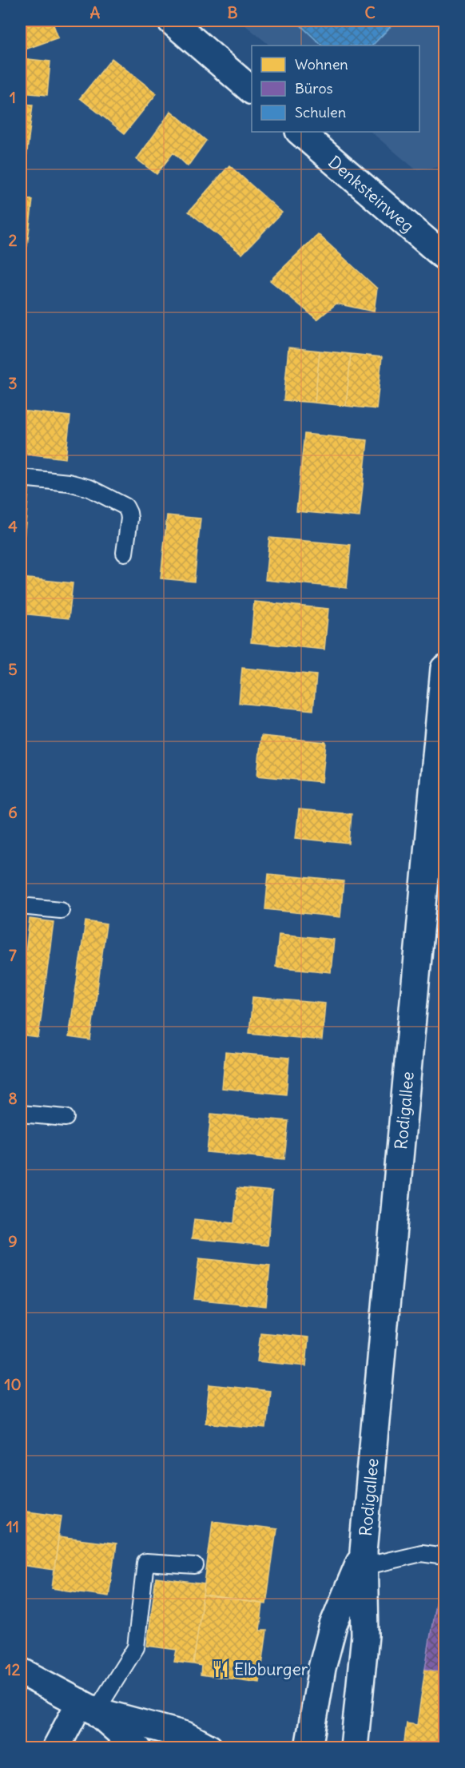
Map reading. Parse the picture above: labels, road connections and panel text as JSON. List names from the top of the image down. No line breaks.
{"streets":{"main road":["Denksteinweg","Rodigallee"]},"places":{"restaurant":["Elbburger"]},"legend":["Wohnen","Büros","Schulen"],"grid":{"columns":["A","B","C"],"rows":["1","2","3","4","5","6","7","8","9","10","11","12"]}}
